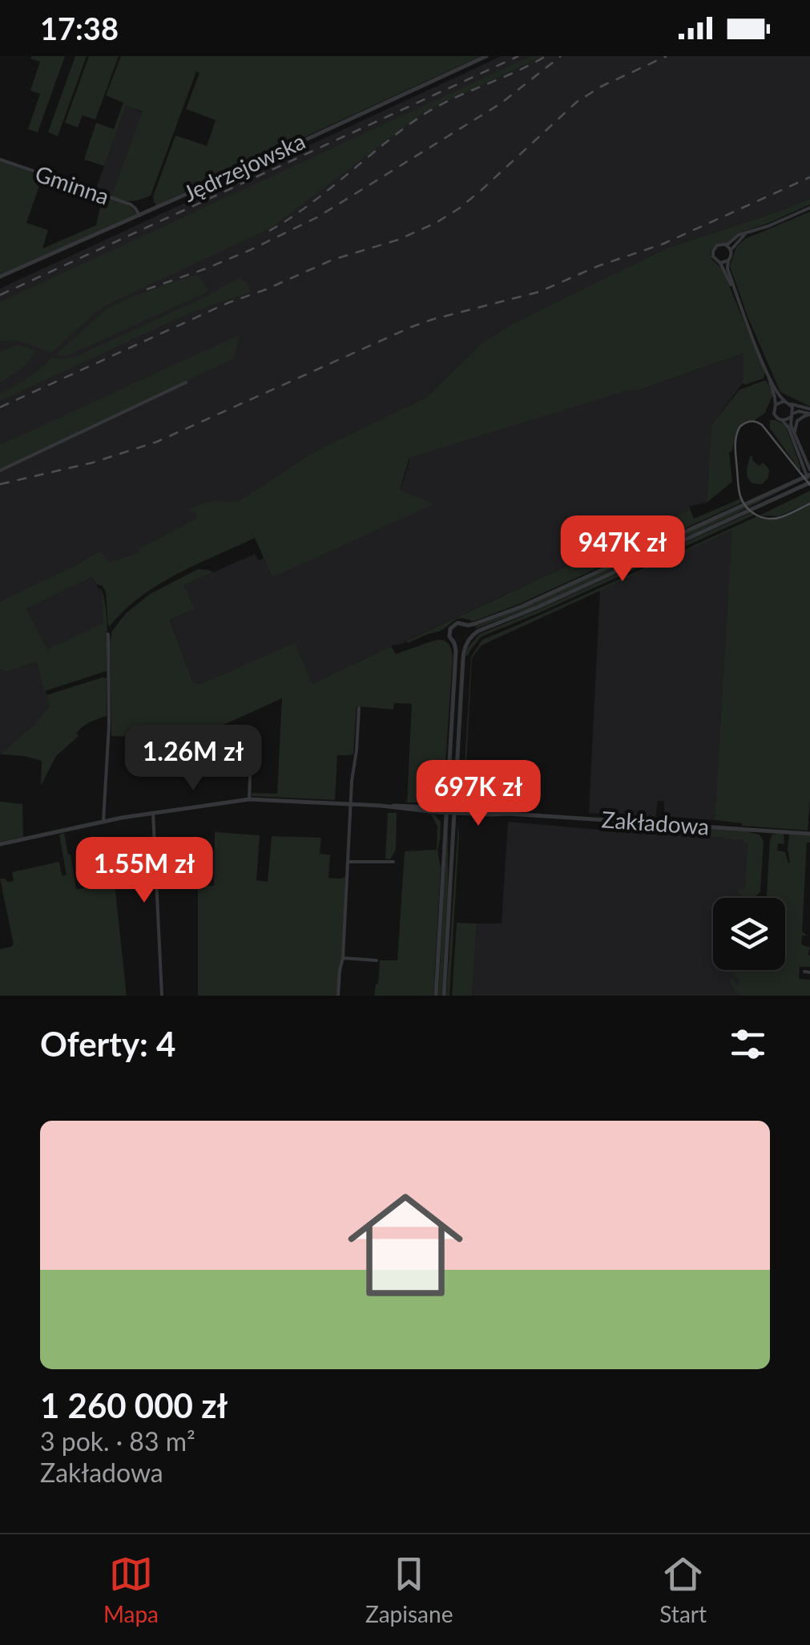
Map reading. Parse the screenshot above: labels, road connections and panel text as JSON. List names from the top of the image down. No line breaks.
{"streets":{"street":["Jędrzejowska","Gminna","Zakładowa"]},"crossings":[["Jędrzejowska","Gminna"]],"page":{"status":"17:38","price":["947K zł","1.26M zł","697K zł","1.55M zł"],"heading":"Oferty: 4","list":[{"name":"1 260 000 zł","note":"3 pok. · 83 m² · Zakładowa"}],"tabs":["Mapa","Zapisane","Start"]}}
